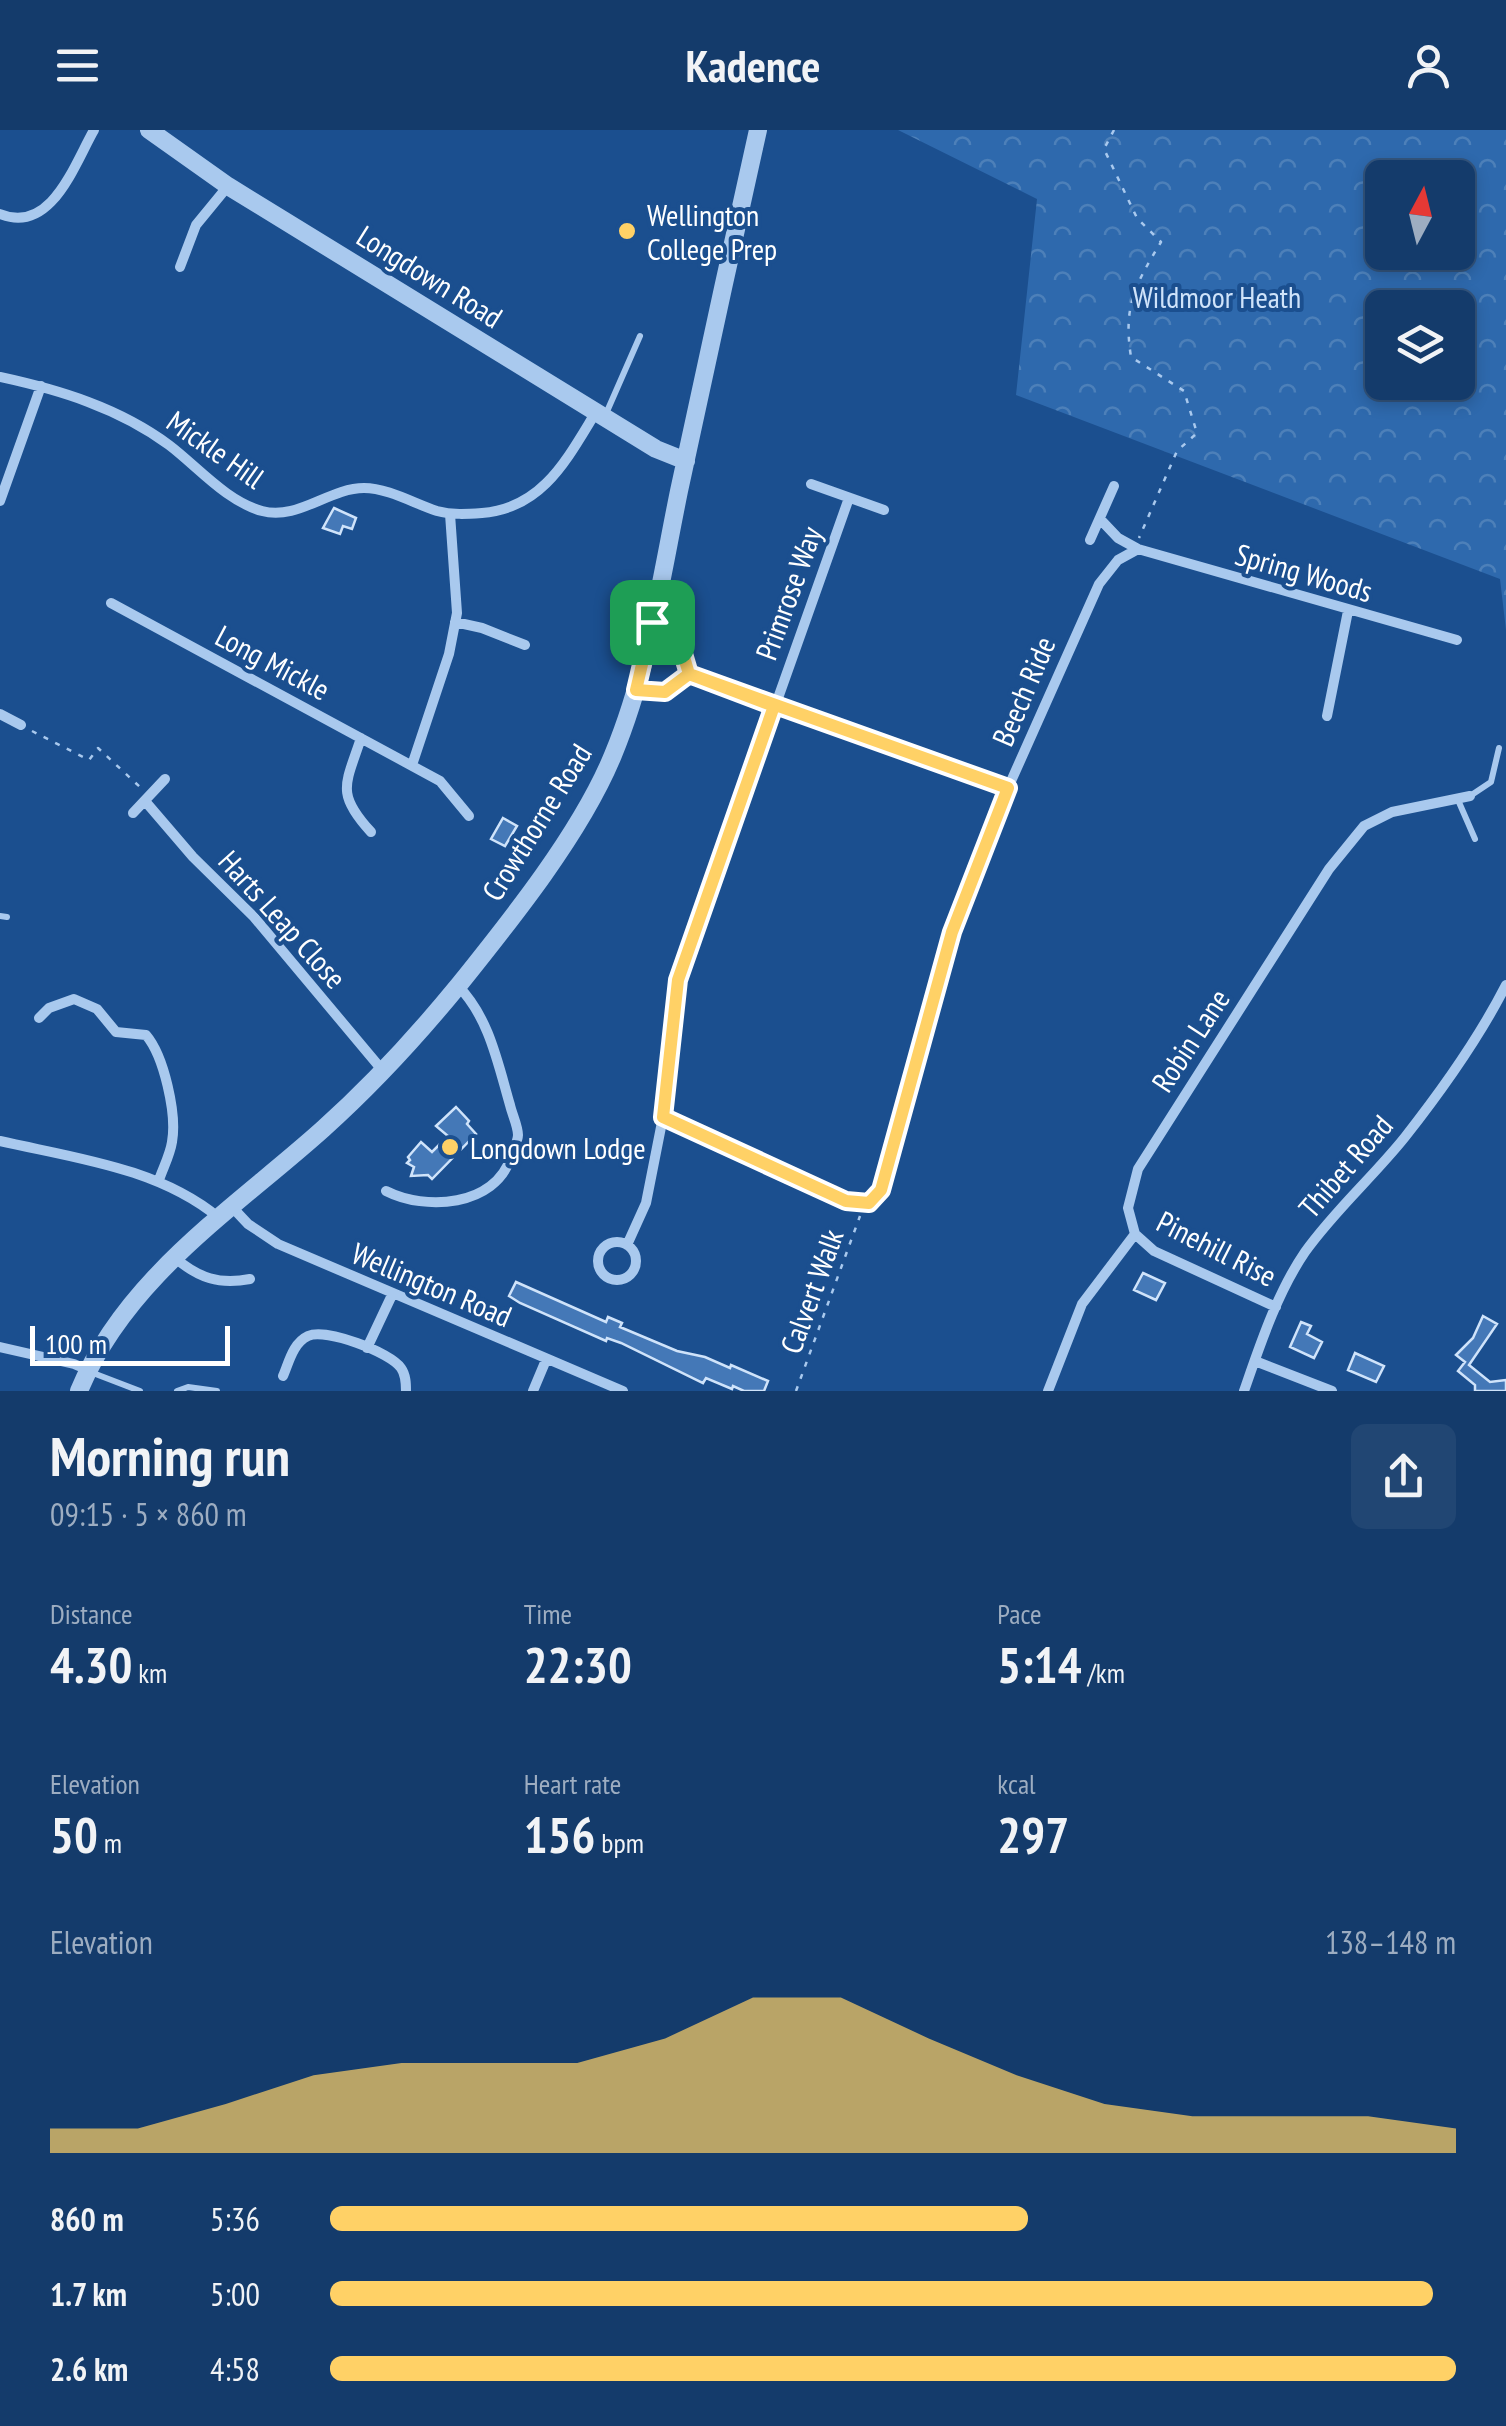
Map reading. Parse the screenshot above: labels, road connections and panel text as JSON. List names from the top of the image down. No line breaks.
{"streets":{"street":["Longdown Road","Mickle Hill","Spring Woods","Primrose Way","Long Mickle","Beech Ride","Crowthorne Road","Harts Leap Close","Robin Lane","Thibet Road","Pinehill Rise","Wellington Road"],"path":["Calvert Walk"]},"crossings":[["Longdown Road","Mickle Hill"],["Longdown Road","Crowthorne Road"],["Spring Woods","Beech Ride"],["Beech Ride","Calvert Walk"],["Crowthorne Road","Harts Leap Close"],["Crowthorne Road","Wellington Road"],["Robin Lane","Pinehill Rise"],["Thibet Road","Pinehill Rise"]],"parks":["Wildmoor Heath"],"places":["Wellington College Prep","Longdown Lodge"],"scale_bar":"100 m","north":"top","page":{"header":"Kadence","scale":"100 m","heading":["Morning run","09:15 · 5 × 860 m"],"stats":[["Distance","4.30 km"],["Time","22:30"],["Pace","5:14 /km"],["Elevation","50 m"],["Heart rate","156 bpm"],["kcal","297"]],"chart":["Elevation","138–148 m"],"list":[{"name":"860 m","note":"5:36"},{"name":"1.7 km","note":"5:00"},{"name":"2.6 km","note":"4:58"}]}}
